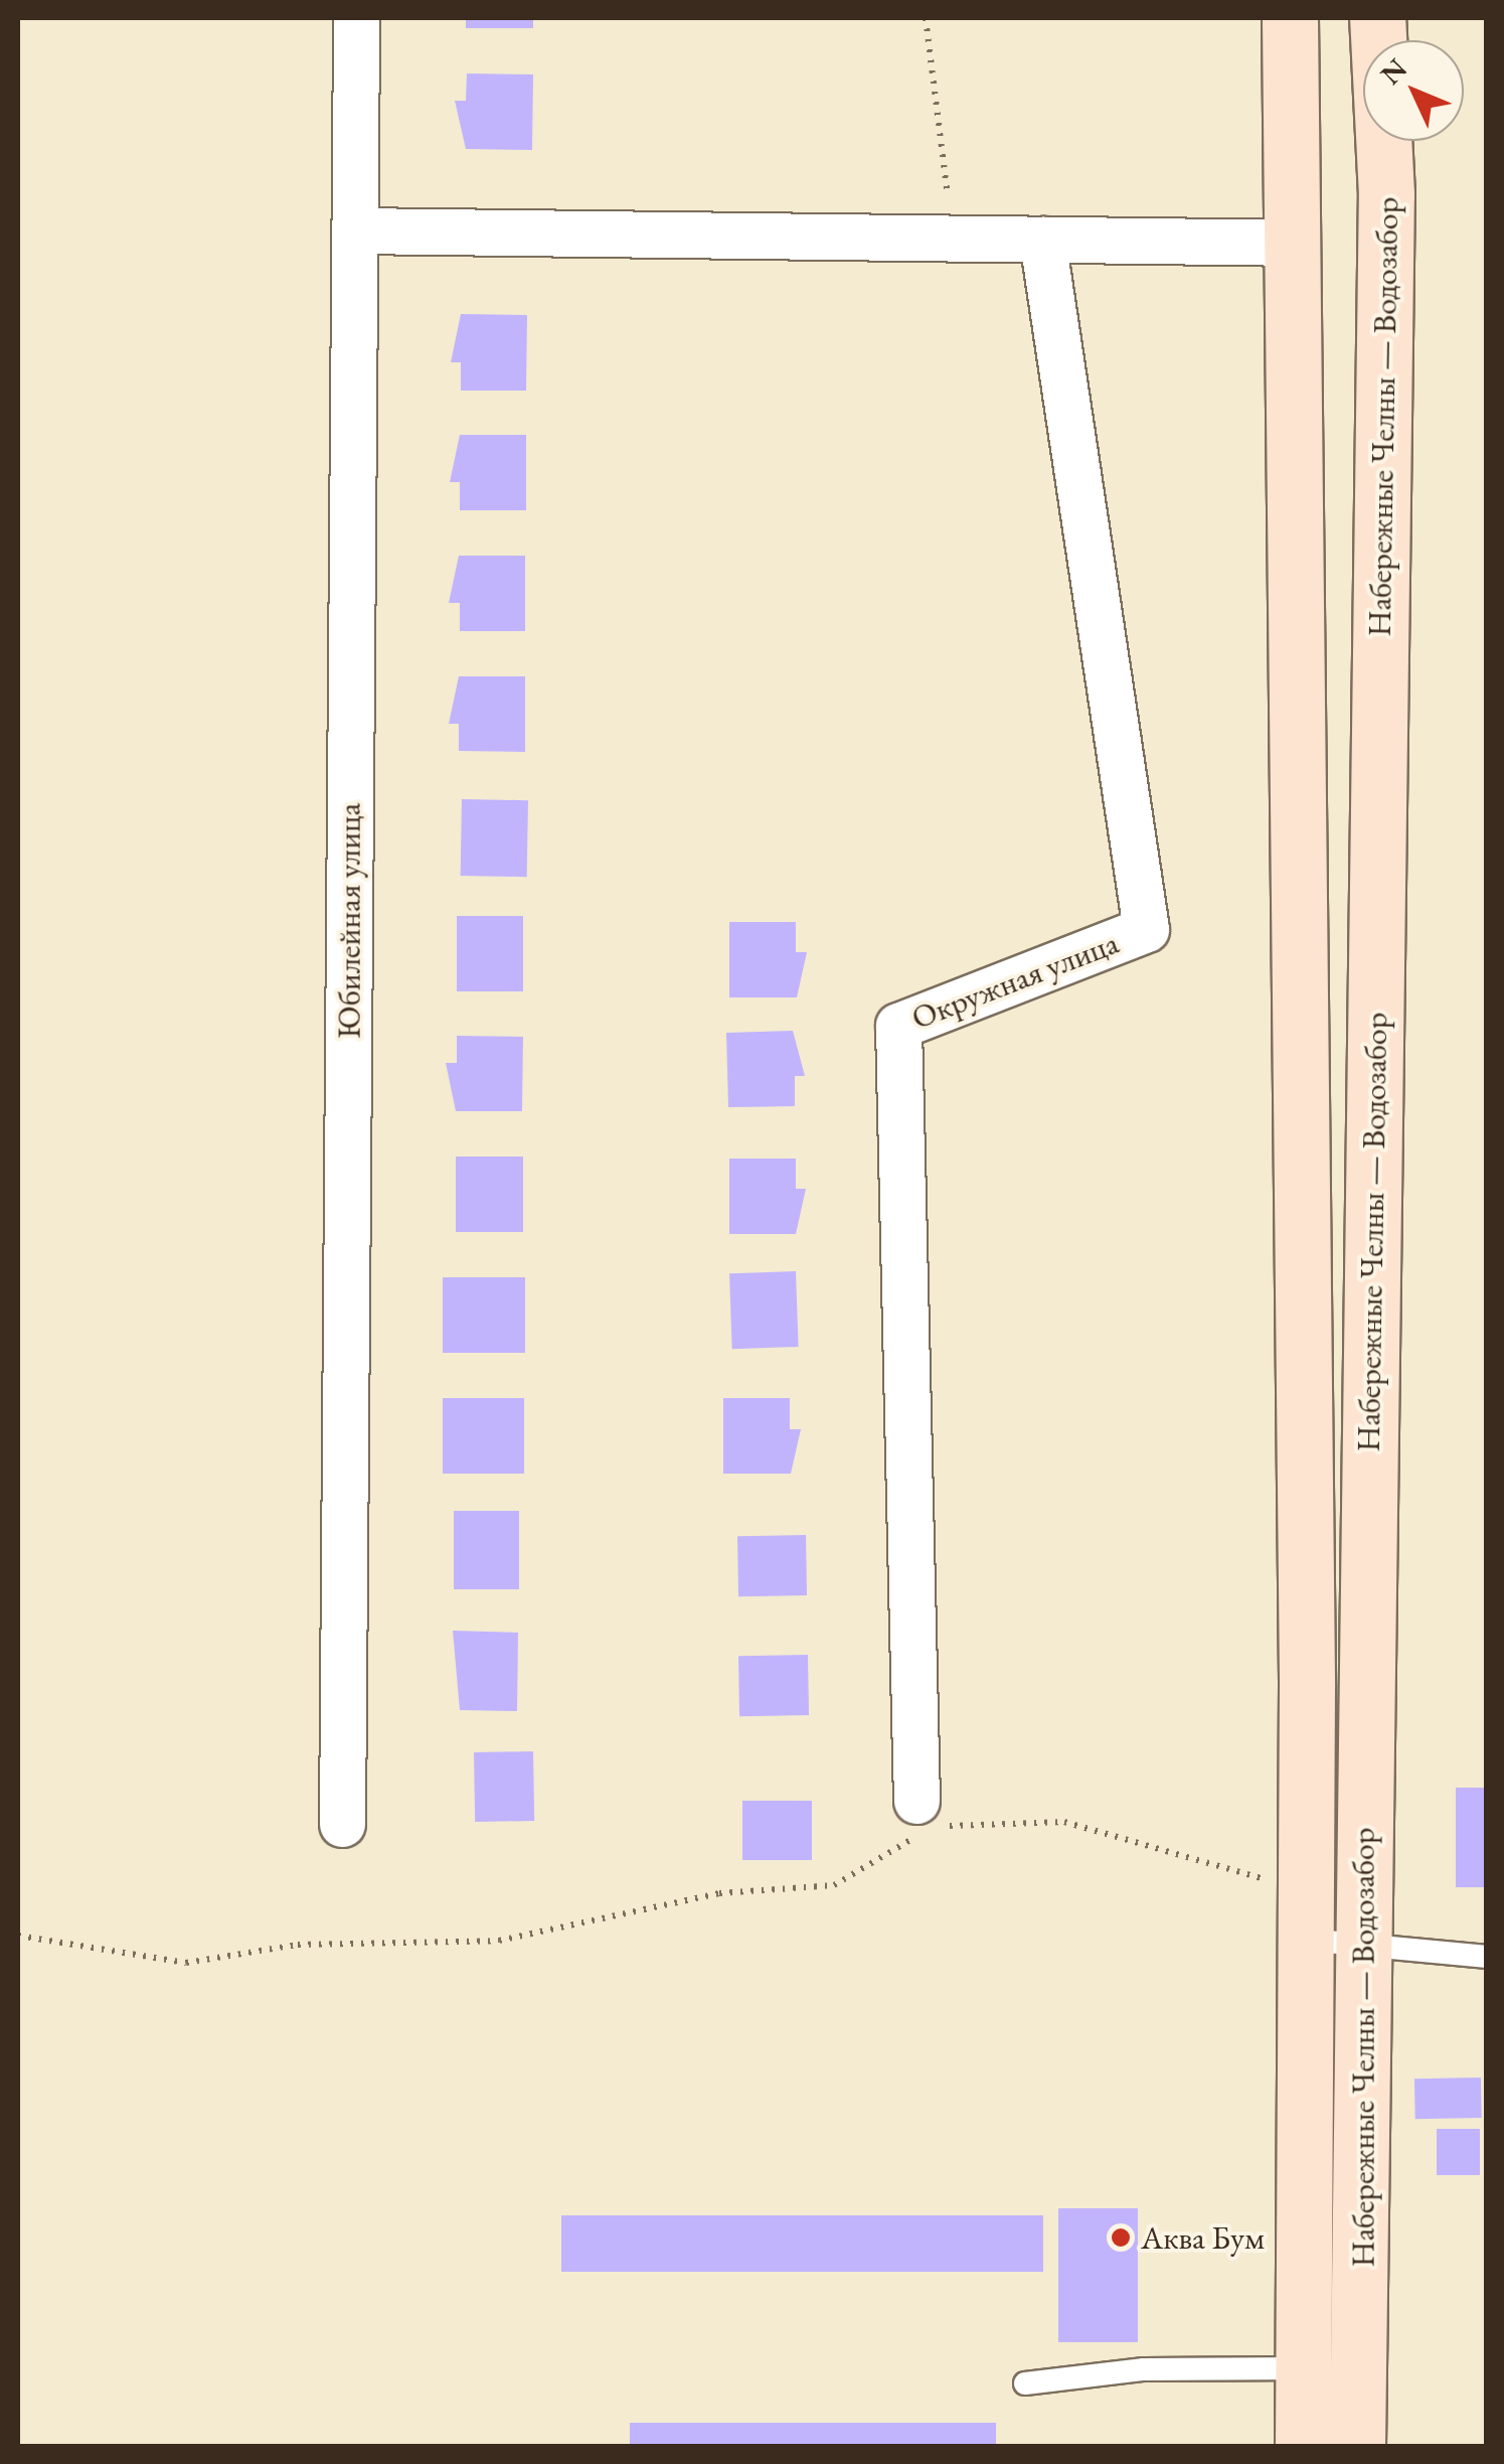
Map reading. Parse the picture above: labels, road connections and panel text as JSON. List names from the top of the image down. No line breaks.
{"streets":{"main road":["Набережные Челны — Водозабор"],"street":["Юбилейная улица","Окружная улица"]},"places":["Аква Бум"],"north":"top left"}
